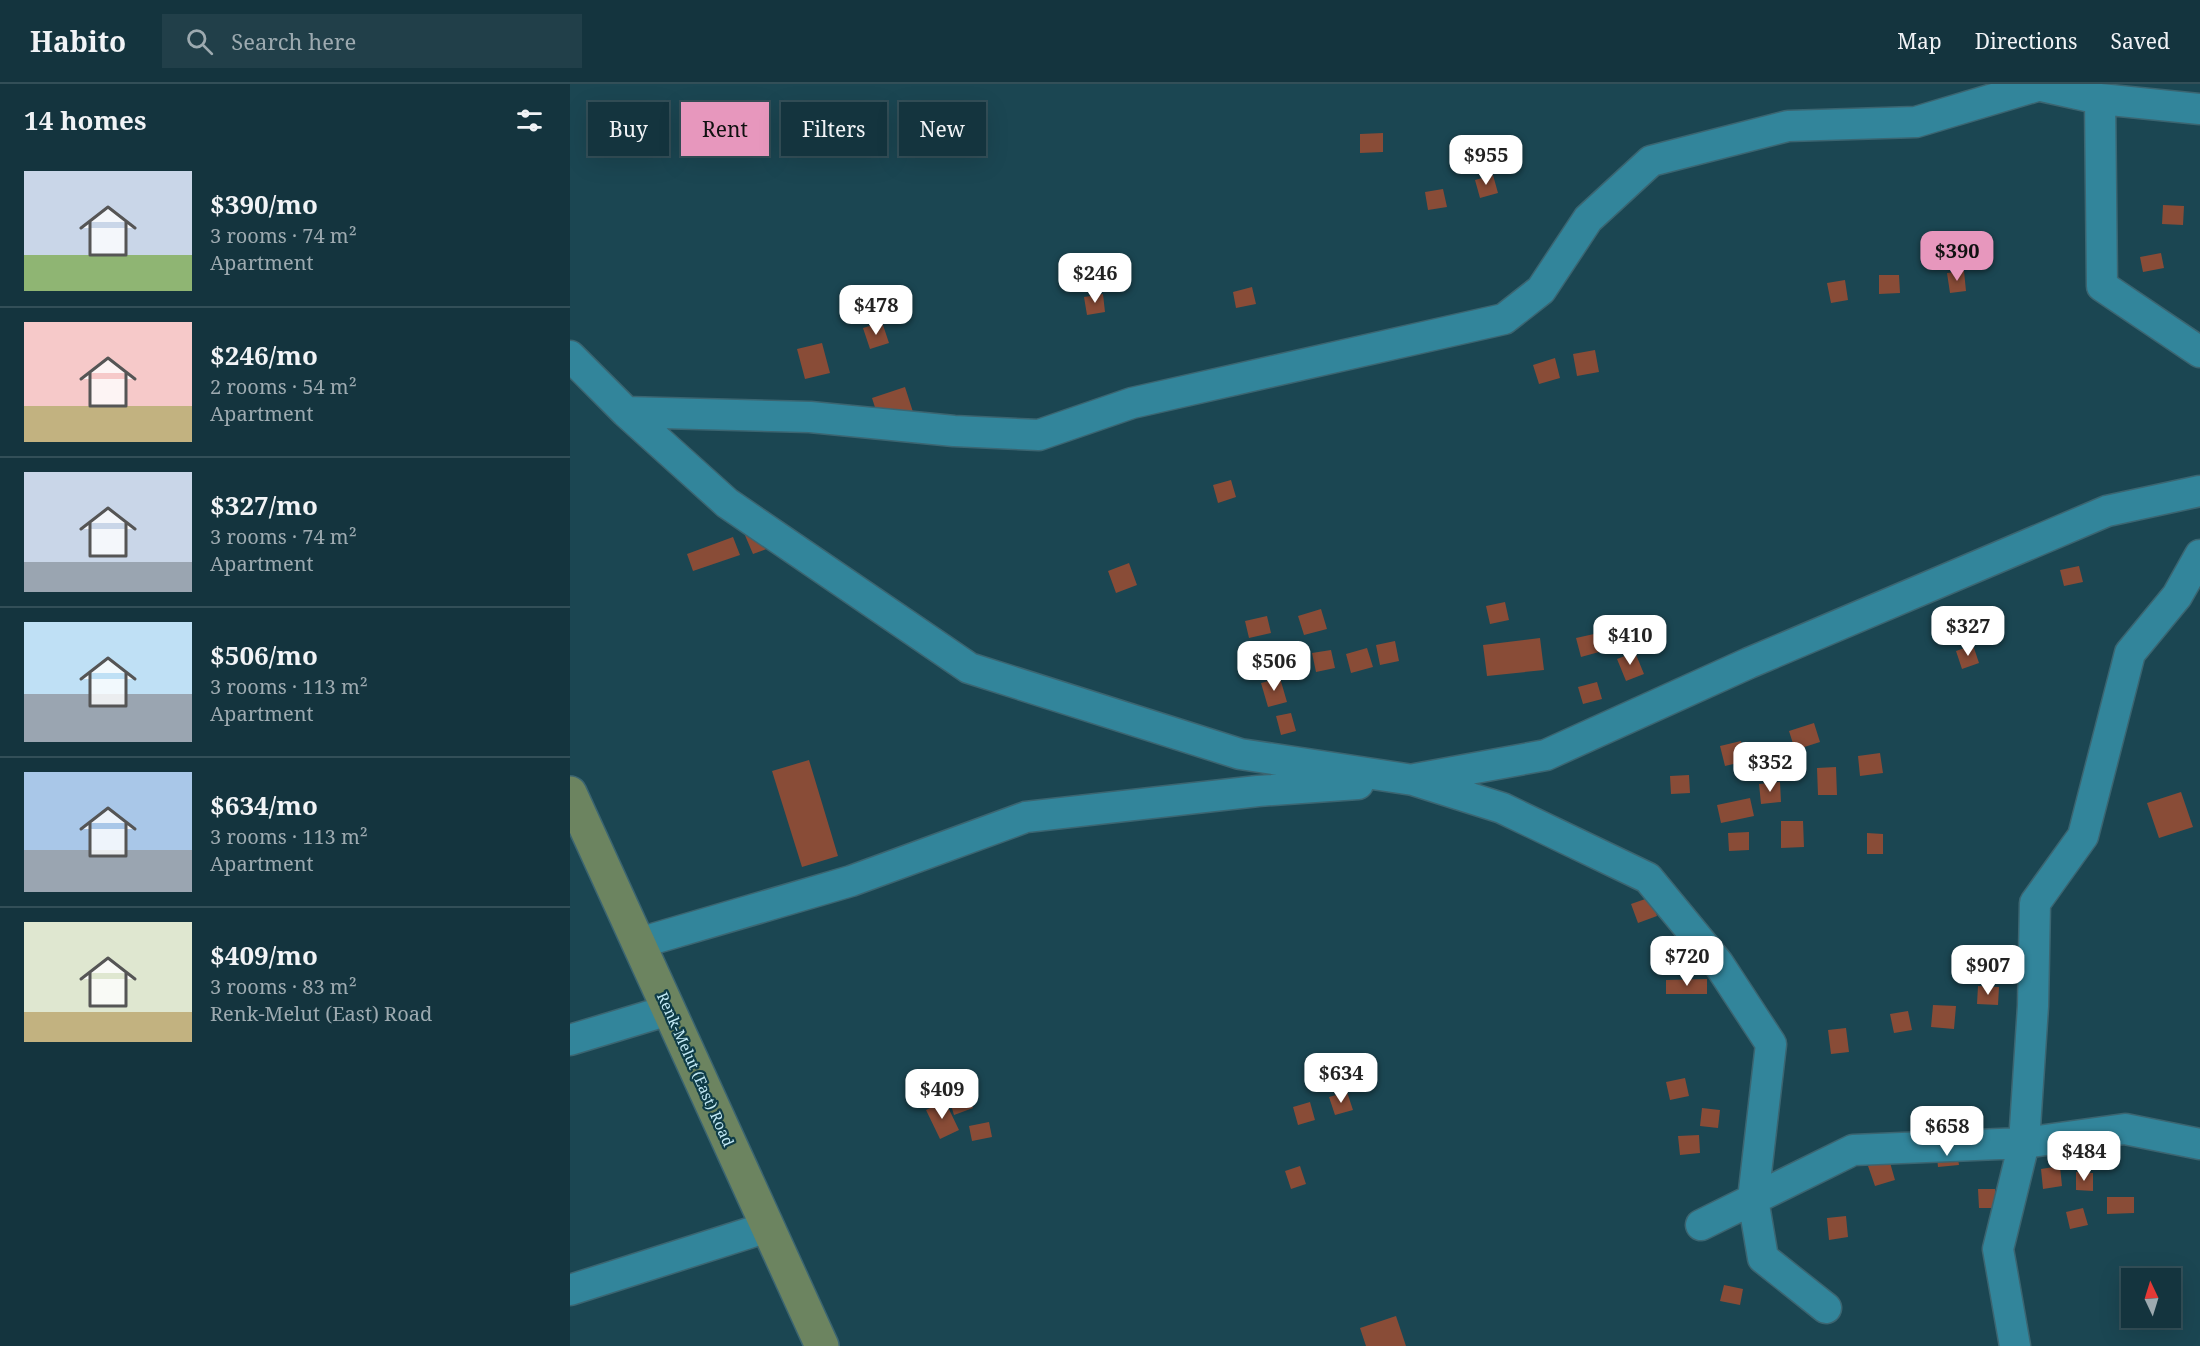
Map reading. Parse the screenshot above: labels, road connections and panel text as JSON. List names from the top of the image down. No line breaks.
{"streets":{"main road":["Renk-Melut (East) Road"]},"north":"top","page":{"header":"Habito","search":"Search here","nav":["Map","Directions","Saved"],"heading":"14 homes","chip":["Buy","Rent","Filters","New"],"price":["$955","$390","$246","$478","$327","$410","$506","$352","$720","$907","$634","$409","$658","$484"],"list":[{"name":"$390/mo","note":"3 rooms · 74 m² · Apartment"},{"name":"$246/mo","note":"2 rooms · 54 m² · Apartment"},{"name":"$327/mo","note":"3 rooms · 74 m² · Apartment"},{"name":"$506/mo","note":"3 rooms · 113 m² · Apartment"},{"name":"$634/mo","note":"3 rooms · 113 m² · Apartment"},{"name":"$409/mo","note":"3 rooms · 83 m² · Renk-Melut (East) Road"}]}}
